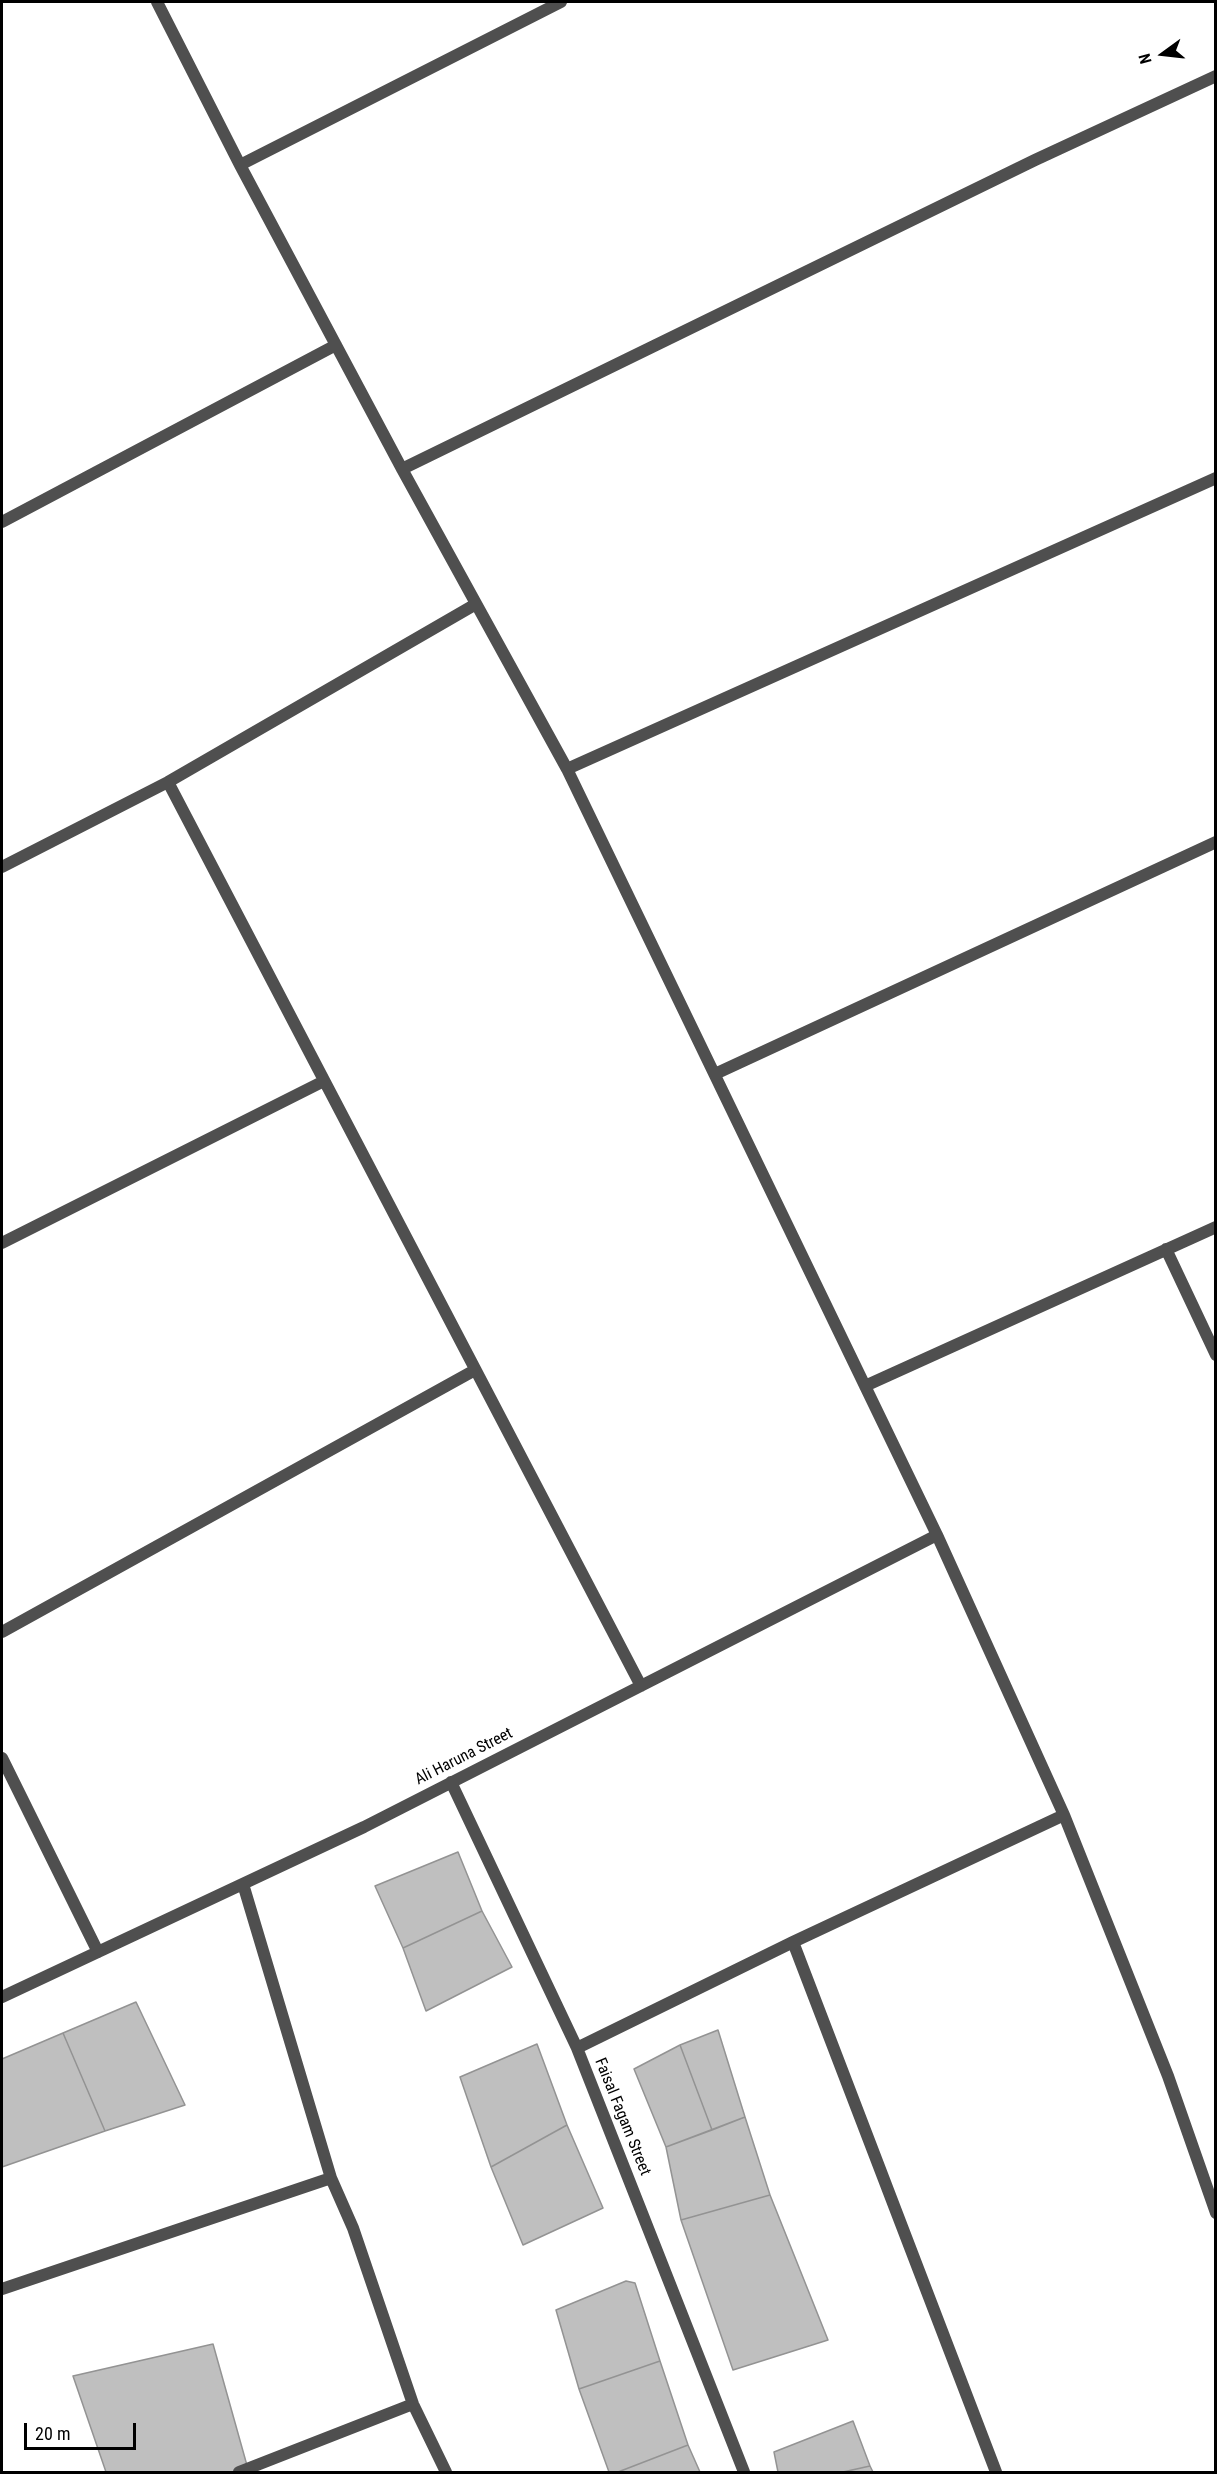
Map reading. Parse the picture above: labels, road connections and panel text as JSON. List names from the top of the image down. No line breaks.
{"streets":{"street":["Ali Haruna Street","Faisal Fagam Street"]},"crossings":[["Ali Haruna Street","Faisal Fagam Street"]],"scale_bar":"20 m","north":"left"}
